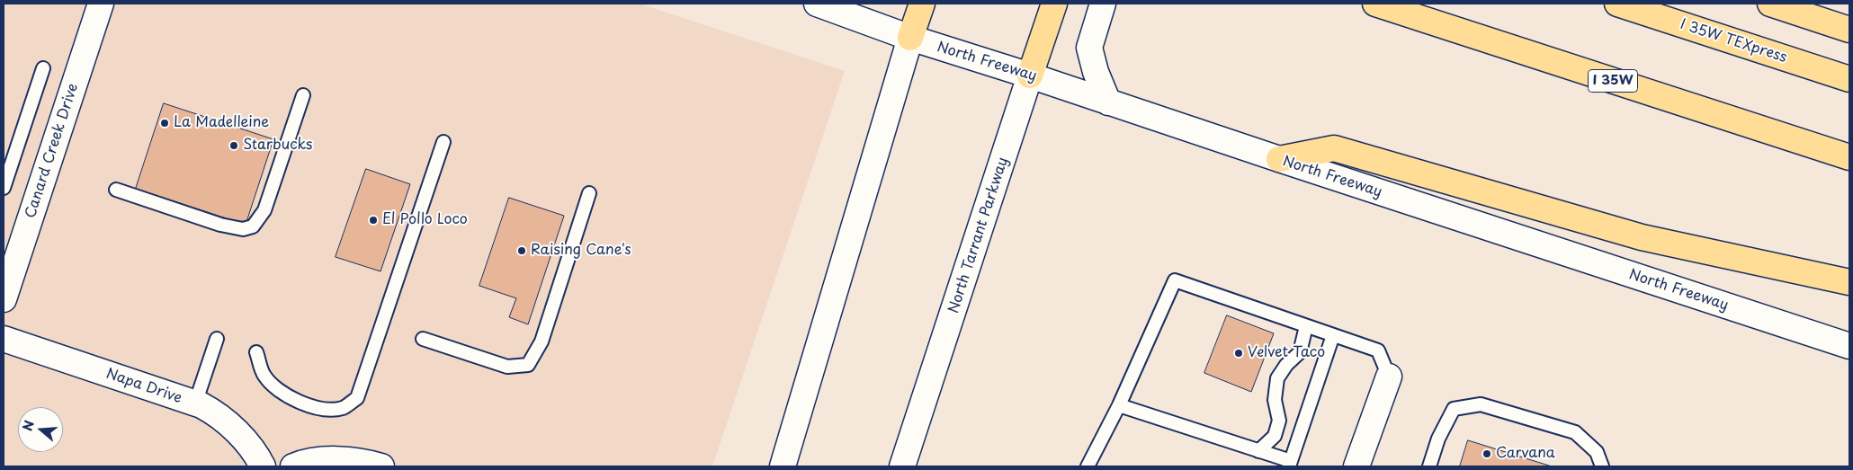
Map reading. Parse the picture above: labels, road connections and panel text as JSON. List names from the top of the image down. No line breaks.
{"streets":{"main road":["I 35W TEXpress","North Freeway","I 35W","Canard Creek Drive","North Tarrant Parkway","Napa Drive"]},"crossings":[["North Freeway","North Tarrant Parkway"]],"places":["La Madelleine","Starbucks","El Pollo Loco","Raising Cane's","Velvet Taco","Carvana"],"north":"left"}
